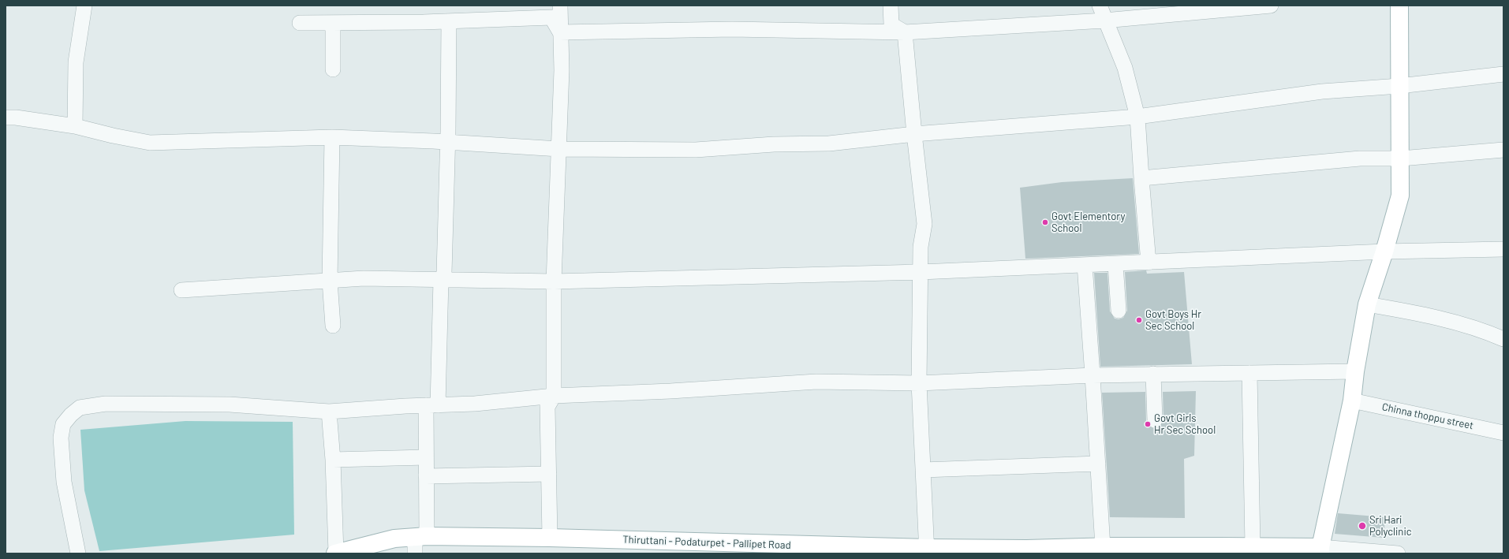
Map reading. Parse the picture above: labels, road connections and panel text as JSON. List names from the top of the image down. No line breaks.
{"streets":{"main road":["Thiruttani - Podaturpet - Pallipet Road"],"street":["Chinna thoppu street"]},"places":["Govt Elementory School","Govt Boys Hr Sec School","Govt Girls Hr Sec School","Sri Hari Polyclinic"]}
